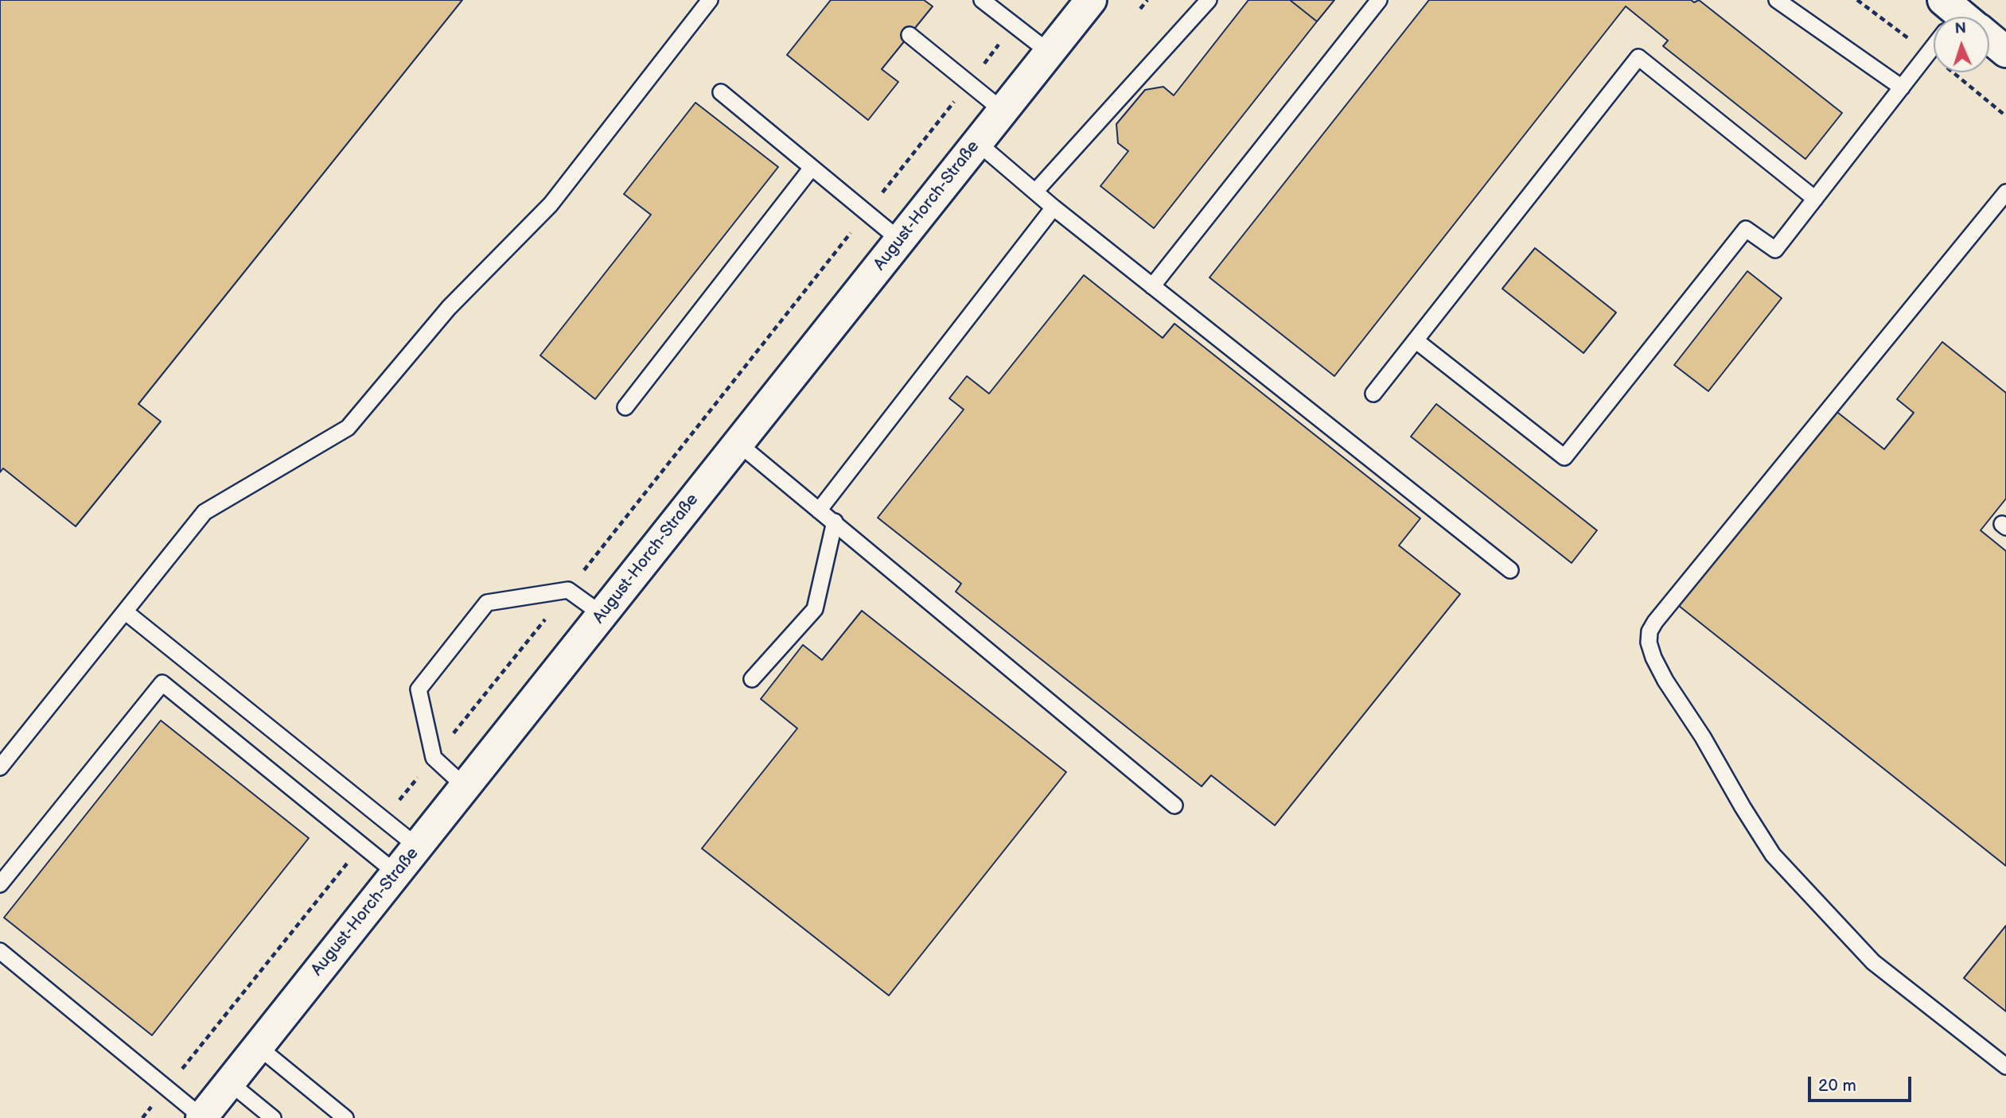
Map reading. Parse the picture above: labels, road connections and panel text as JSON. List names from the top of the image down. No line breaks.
{"streets":{"main road":["August-Horch-Straße"]},"scale_bar":"20 m","north":"top"}
